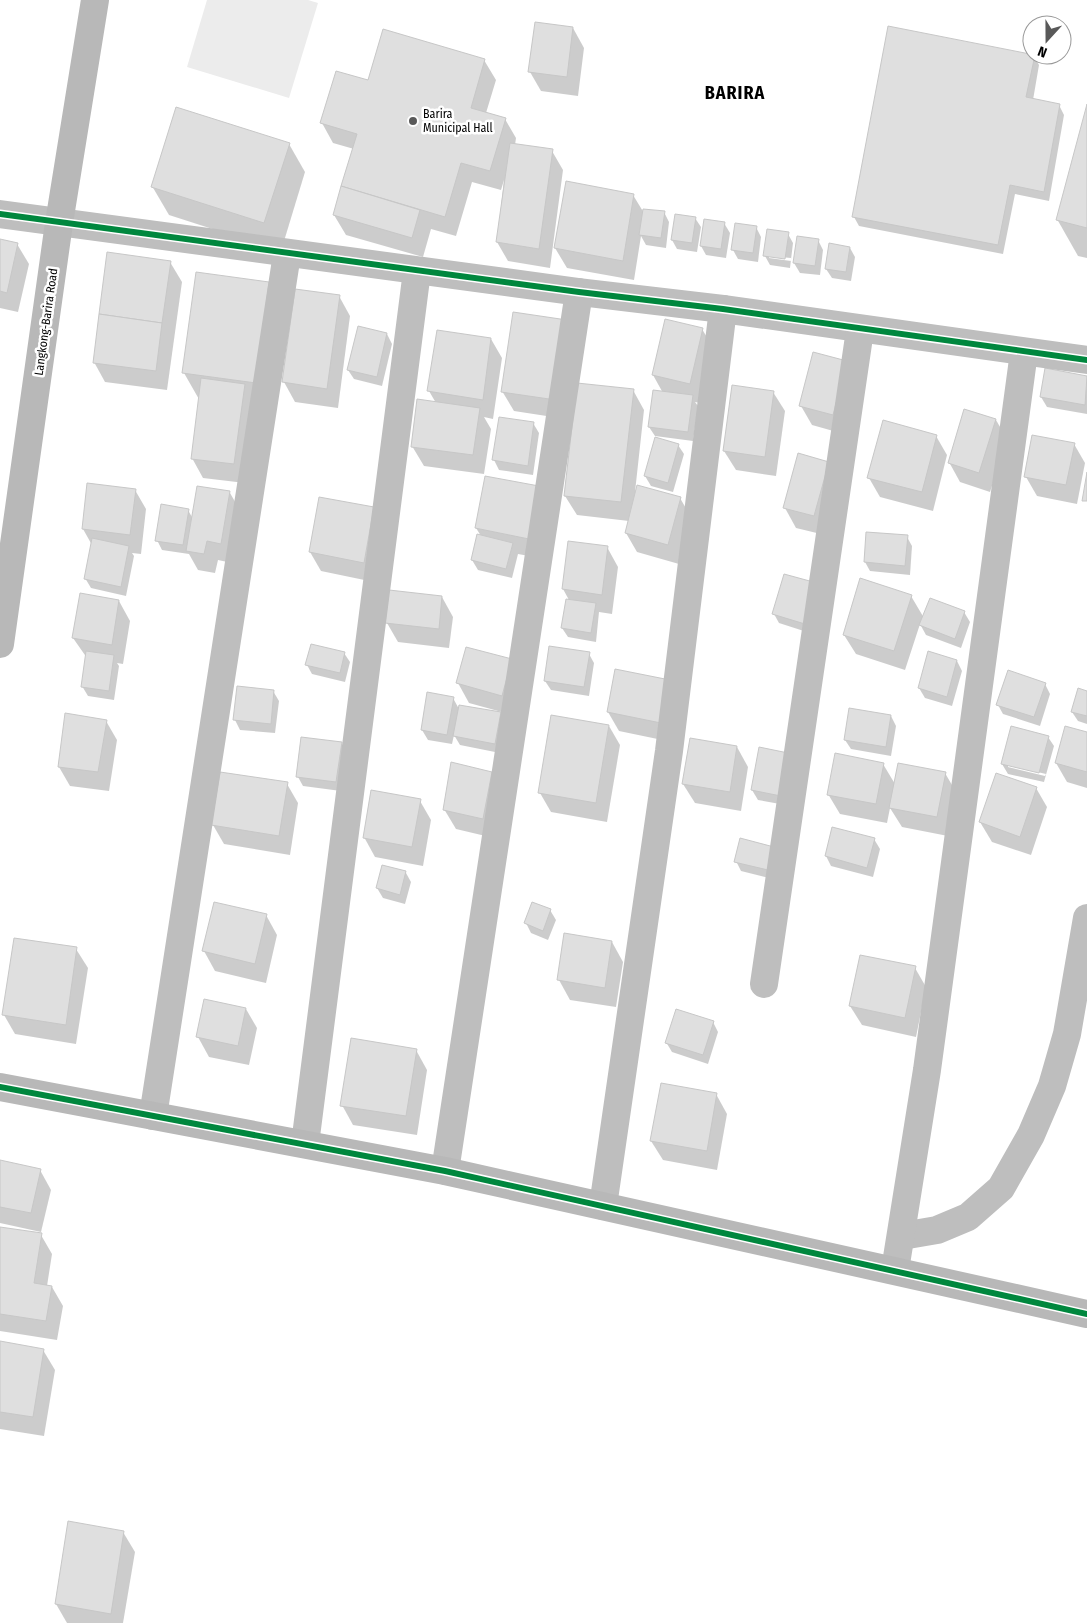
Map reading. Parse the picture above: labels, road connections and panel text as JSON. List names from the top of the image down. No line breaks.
{"streets":{"street":["Langkong-Barira Road"]},"districts":["BARIRA"],"places":["Barira Municipal Hall"],"north":"bottom"}
